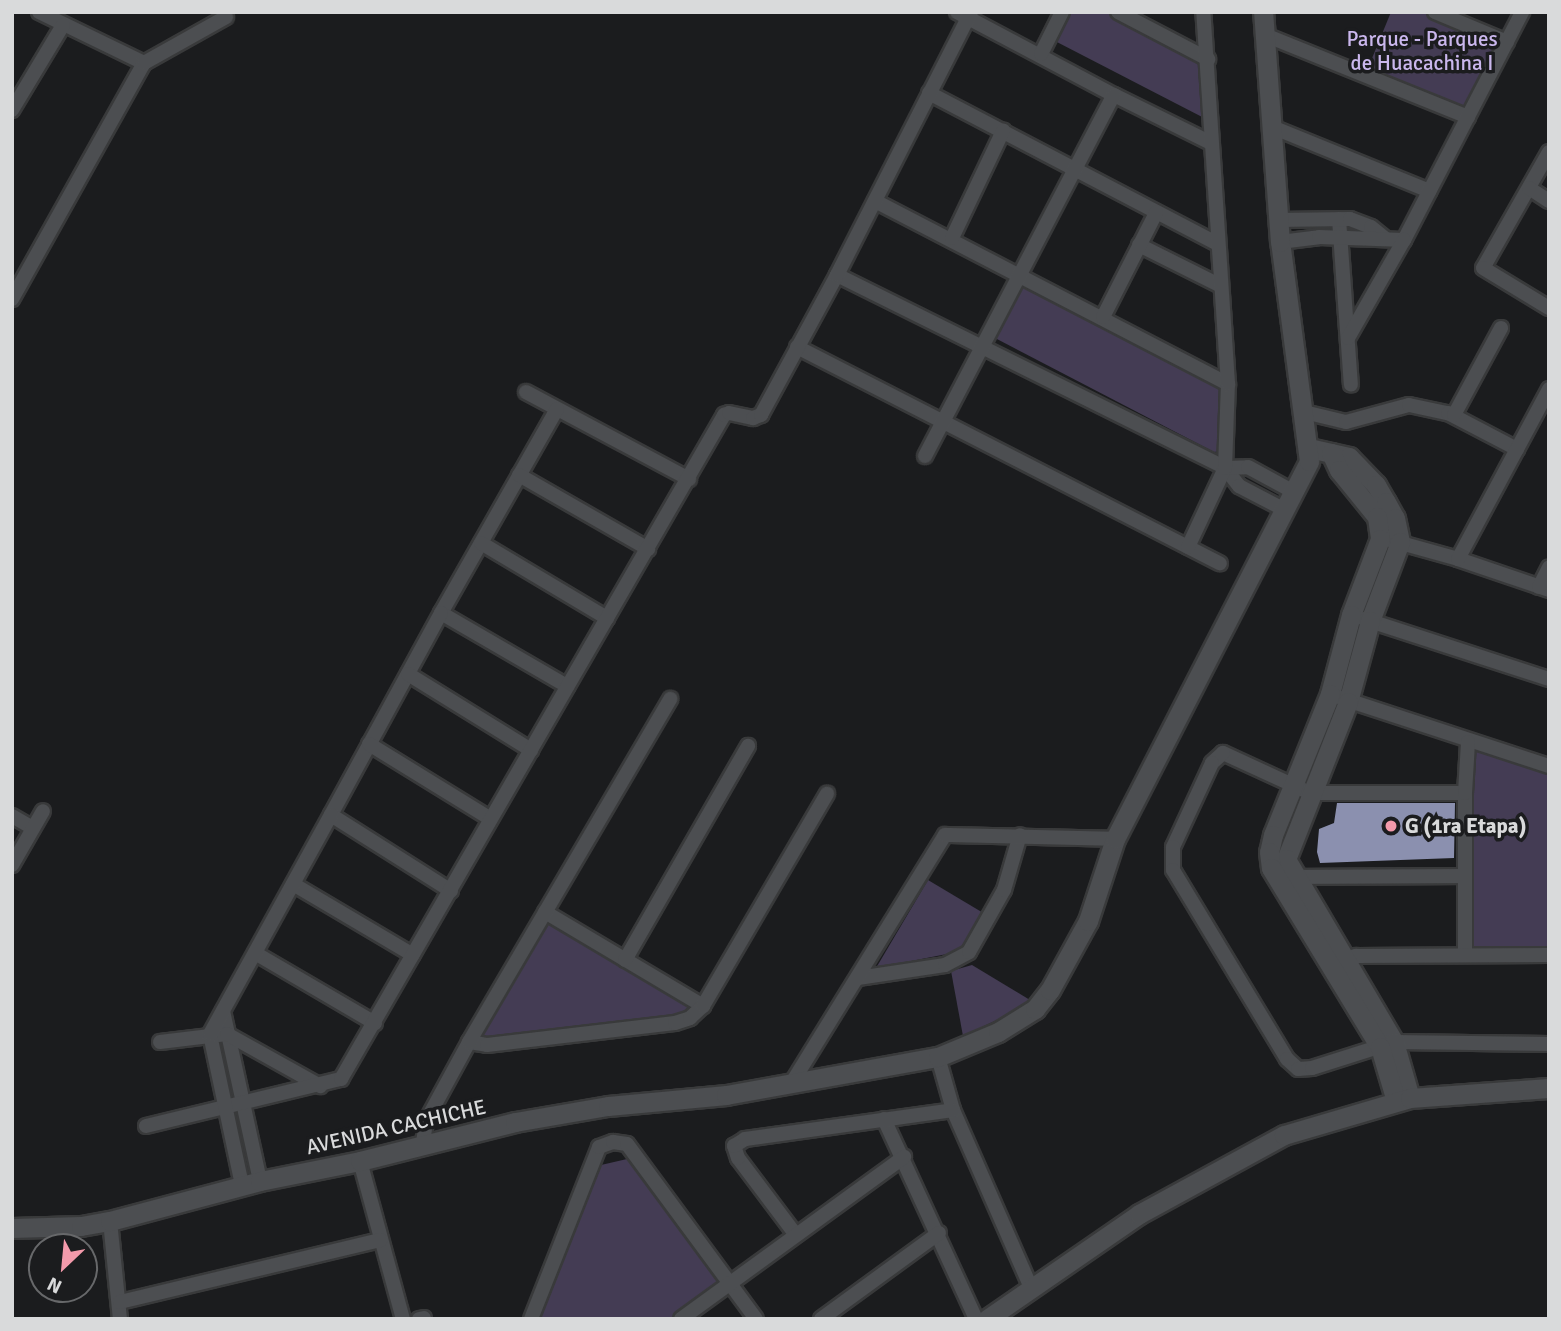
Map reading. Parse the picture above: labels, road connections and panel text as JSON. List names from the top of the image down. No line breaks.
{"streets":{"street":["AVENIDA CACHICHE"]},"parks":["Parque - Parques de Huacachina I"],"places":["G (1ra Etapa)"],"north":"bottom left"}
